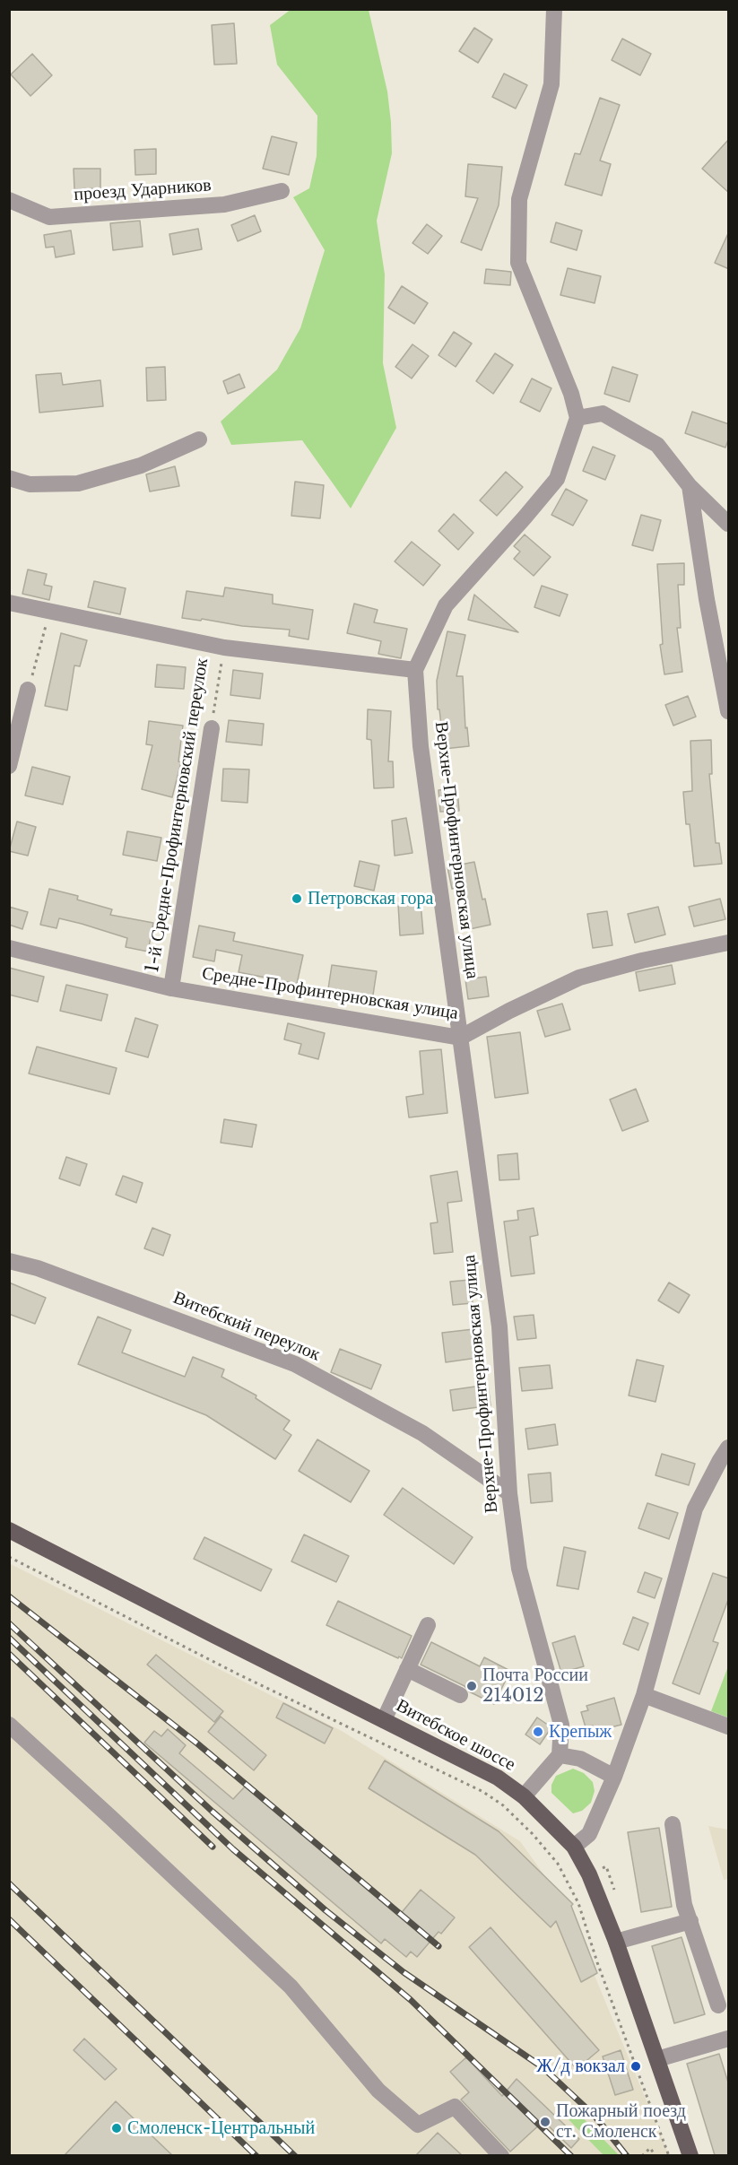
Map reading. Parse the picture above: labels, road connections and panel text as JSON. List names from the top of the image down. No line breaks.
{"streets":{"main road":["Витебское шоссе"],"street":["проезд Ударников","1-й Средне-Профинтерновский переулок","Верхне-Профинтерновская улица","Средне-Профинтерновская улица","Витебский переулок"]},"crossings":[["1-й Средне-Профинтерновский переулок","Средне-Профинтерновская улица"],["Верхне-Профинтерновская улица","Средне-Профинтерновская улица"],["Верхне-Профинтерновская улица","Витебский переулок"]],"places":["Петровская гора","Почта России 214012","Крепыж","Ж/д вокзал","Пожарный поезд ст. Смоленск","Смоленск-Центральный"]}
